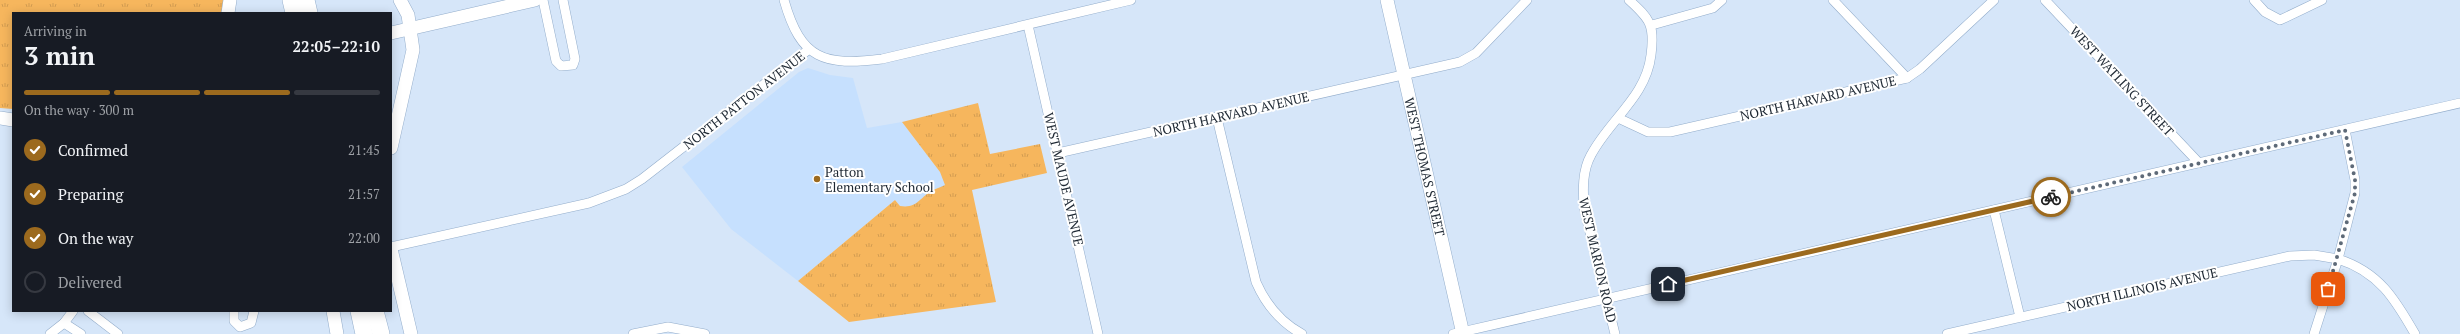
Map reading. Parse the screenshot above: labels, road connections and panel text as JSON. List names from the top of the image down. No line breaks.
{"streets":{"street":["WEST WATLING STREET","NORTH HARVARD AVENUE","NORTH PATTON AVENUE","WEST THOMAS STREET","WEST MAUDE AVENUE","WEST MARION ROAD","NORTH ILLINOIS AVENUE"]},"crossings":[["NORTH HARVARD AVENUE","WEST THOMAS STREET"],["NORTH HARVARD AVENUE","WEST MAUDE AVENUE"],["NORTH HARVARD AVENUE","WEST MARION ROAD"],["NORTH PATTON AVENUE","WEST MAUDE AVENUE"]],"places":["Patton Elementary School"],"page":{"heading":["3 min","Arriving in","22:05–22:10"],"bar":"On the way · 300 m","list":[["Confirmed","21:45"],["Preparing","21:57"],["On the way","22:00"],"Delivered"]}}
